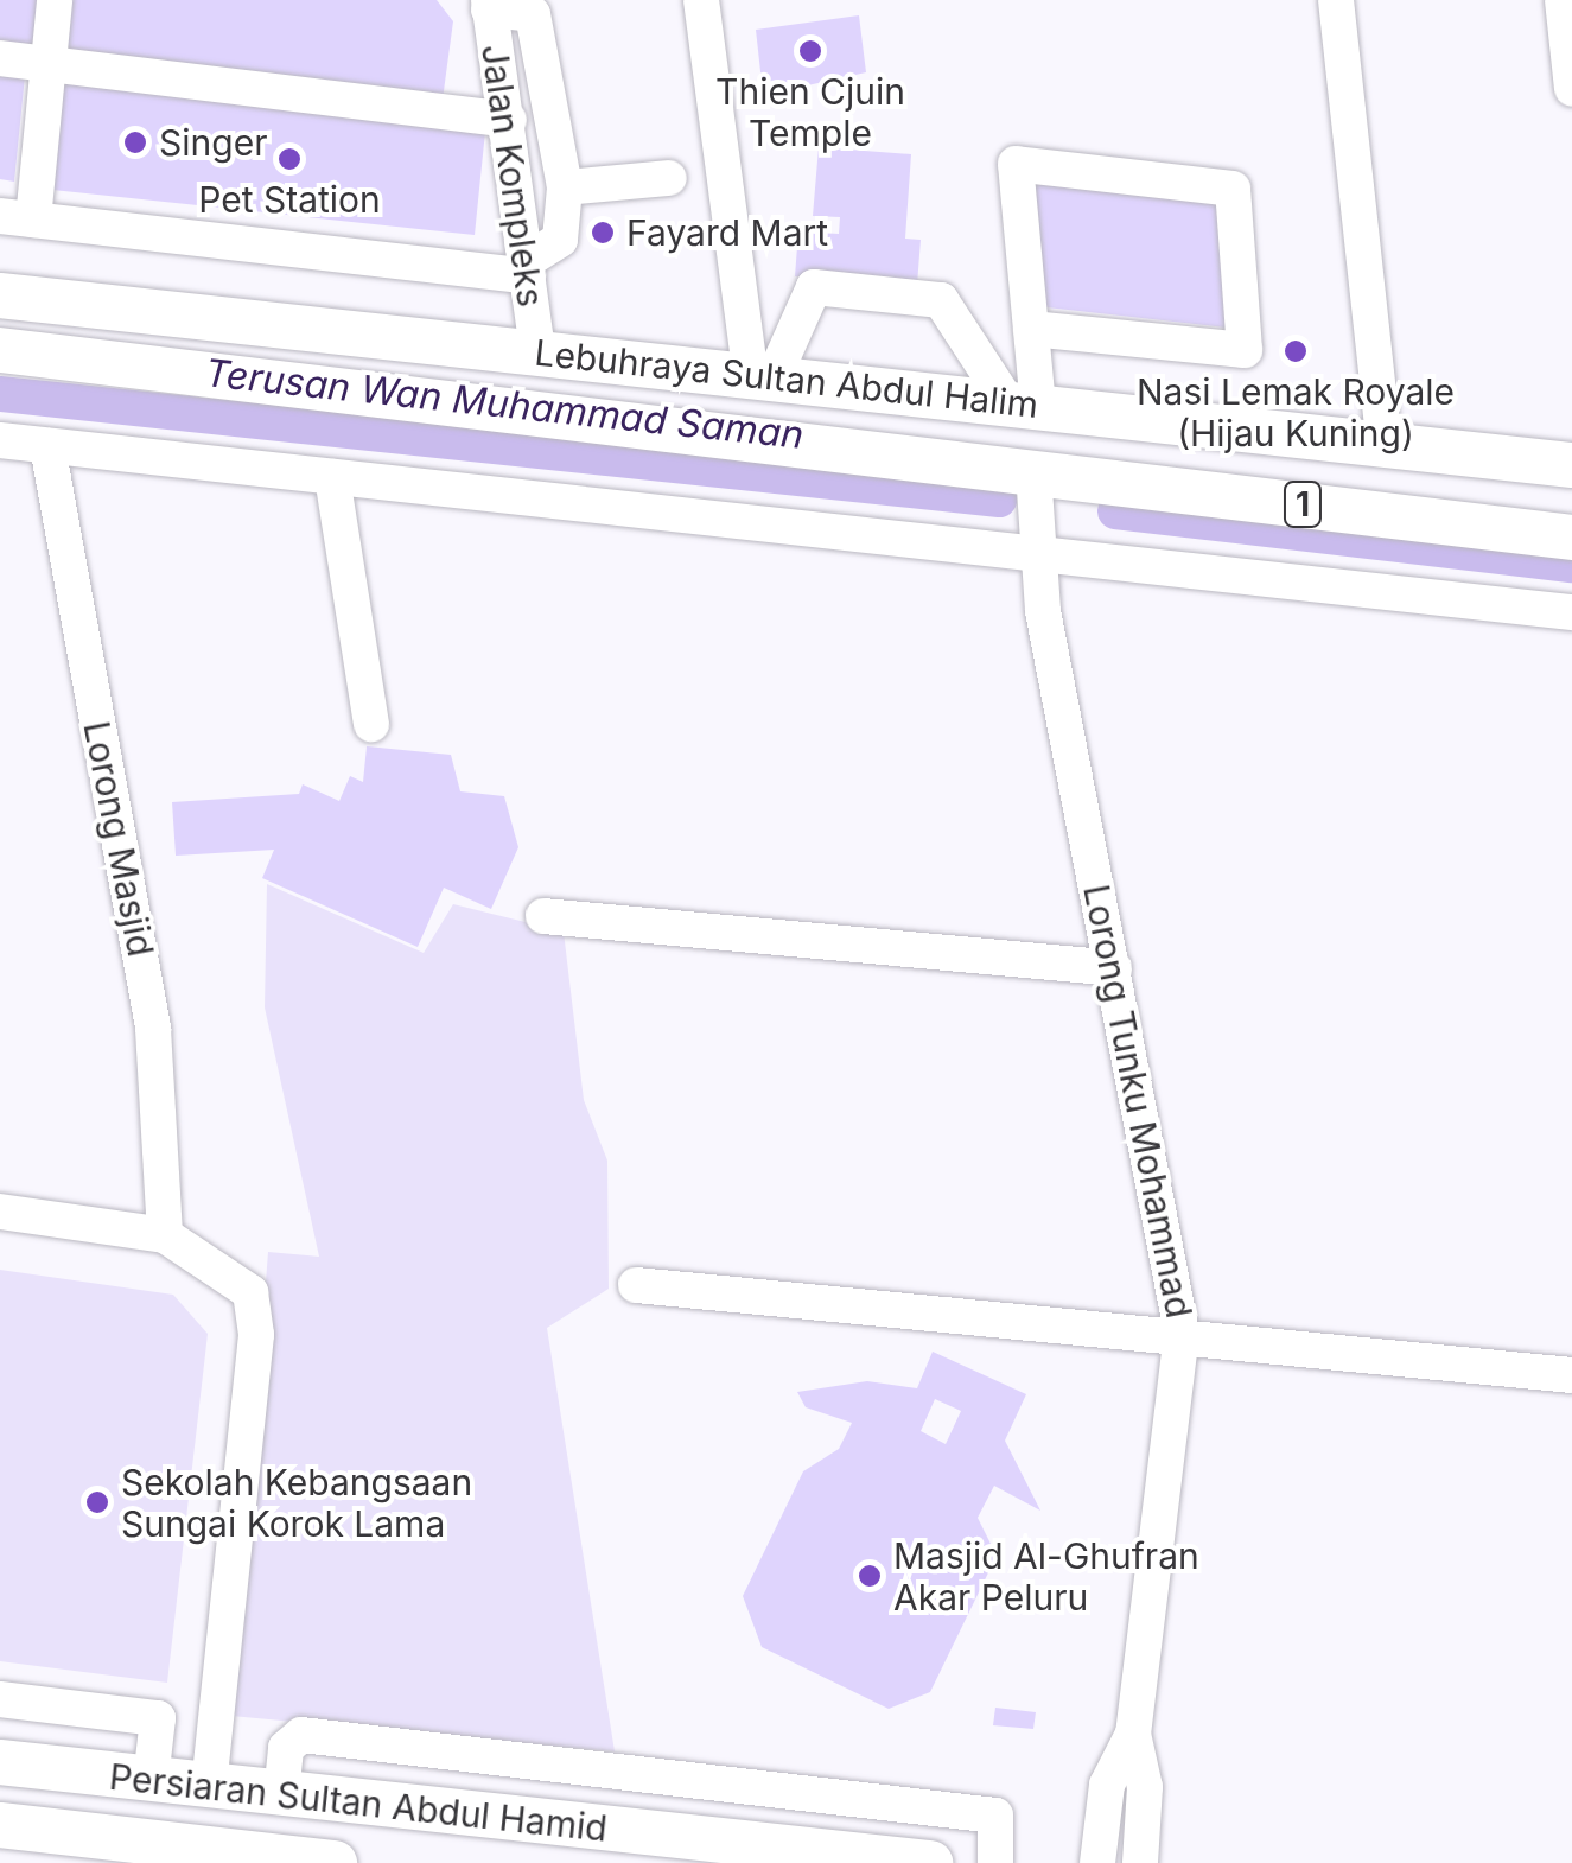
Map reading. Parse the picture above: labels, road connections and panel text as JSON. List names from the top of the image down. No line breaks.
{"streets":{"main road":["Lebuhraya Sultan Abdul Halim","1","Persiaran Sultan Abdul Hamid"],"street":["Jalan Kompleks","Lorong Masjid","Lorong Tunku Mohammad"]},"crossings":[["Jalan Kompleks","Lebuhraya Sultan Abdul Halim"],["Lebuhraya Sultan Abdul Halim","Lorong Tunku Mohammad"]],"water":["Terusan Wan Muhammad Saman"],"places":["Thien Cjuin Temple","Singer","Pet Station","Fayard Mart","Nasi Lemak Royale (Hijau Kuning)","Sekolah Kebangsaan Sungai Korok Lama","Masjid Al-Ghufran Akar Peluru"]}
